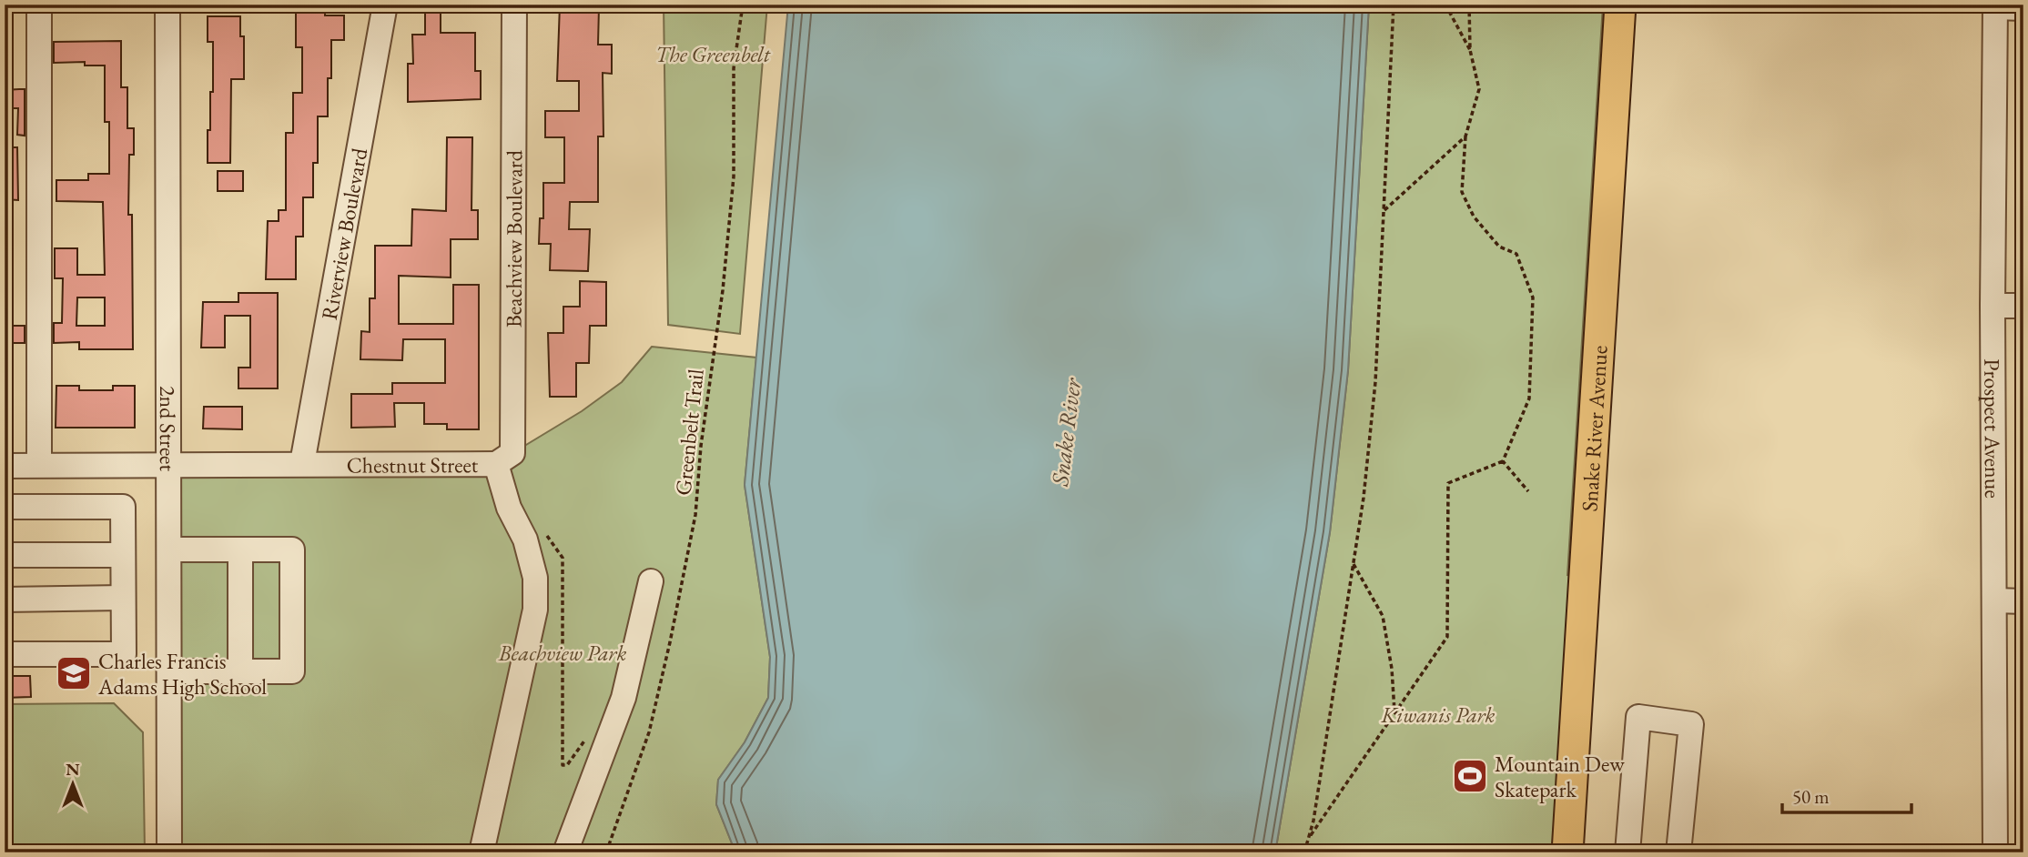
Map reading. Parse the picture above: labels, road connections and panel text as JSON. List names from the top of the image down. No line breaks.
{"streets":{"main road":["Snake River Avenue"],"street":["Riverview Boulevard","Beachview Boulevard","2nd Street","Prospect Avenue","Chestnut Street"],"path":["Greenbelt Trail"]},"crossings":[["Riverview Boulevard","Chestnut Street"],["Beachview Boulevard","Chestnut Street"],["2nd Street","Chestnut Street"]],"water":["Snake River"],"parks":["The Greenbelt","Beachview Park","Kiwanis Park"],"places":{"school or university":["Charles Francis Adams High School"],"sports":["Mountain Dew Skatepark"]},"scale_bar":"50 m","north":"top"}
